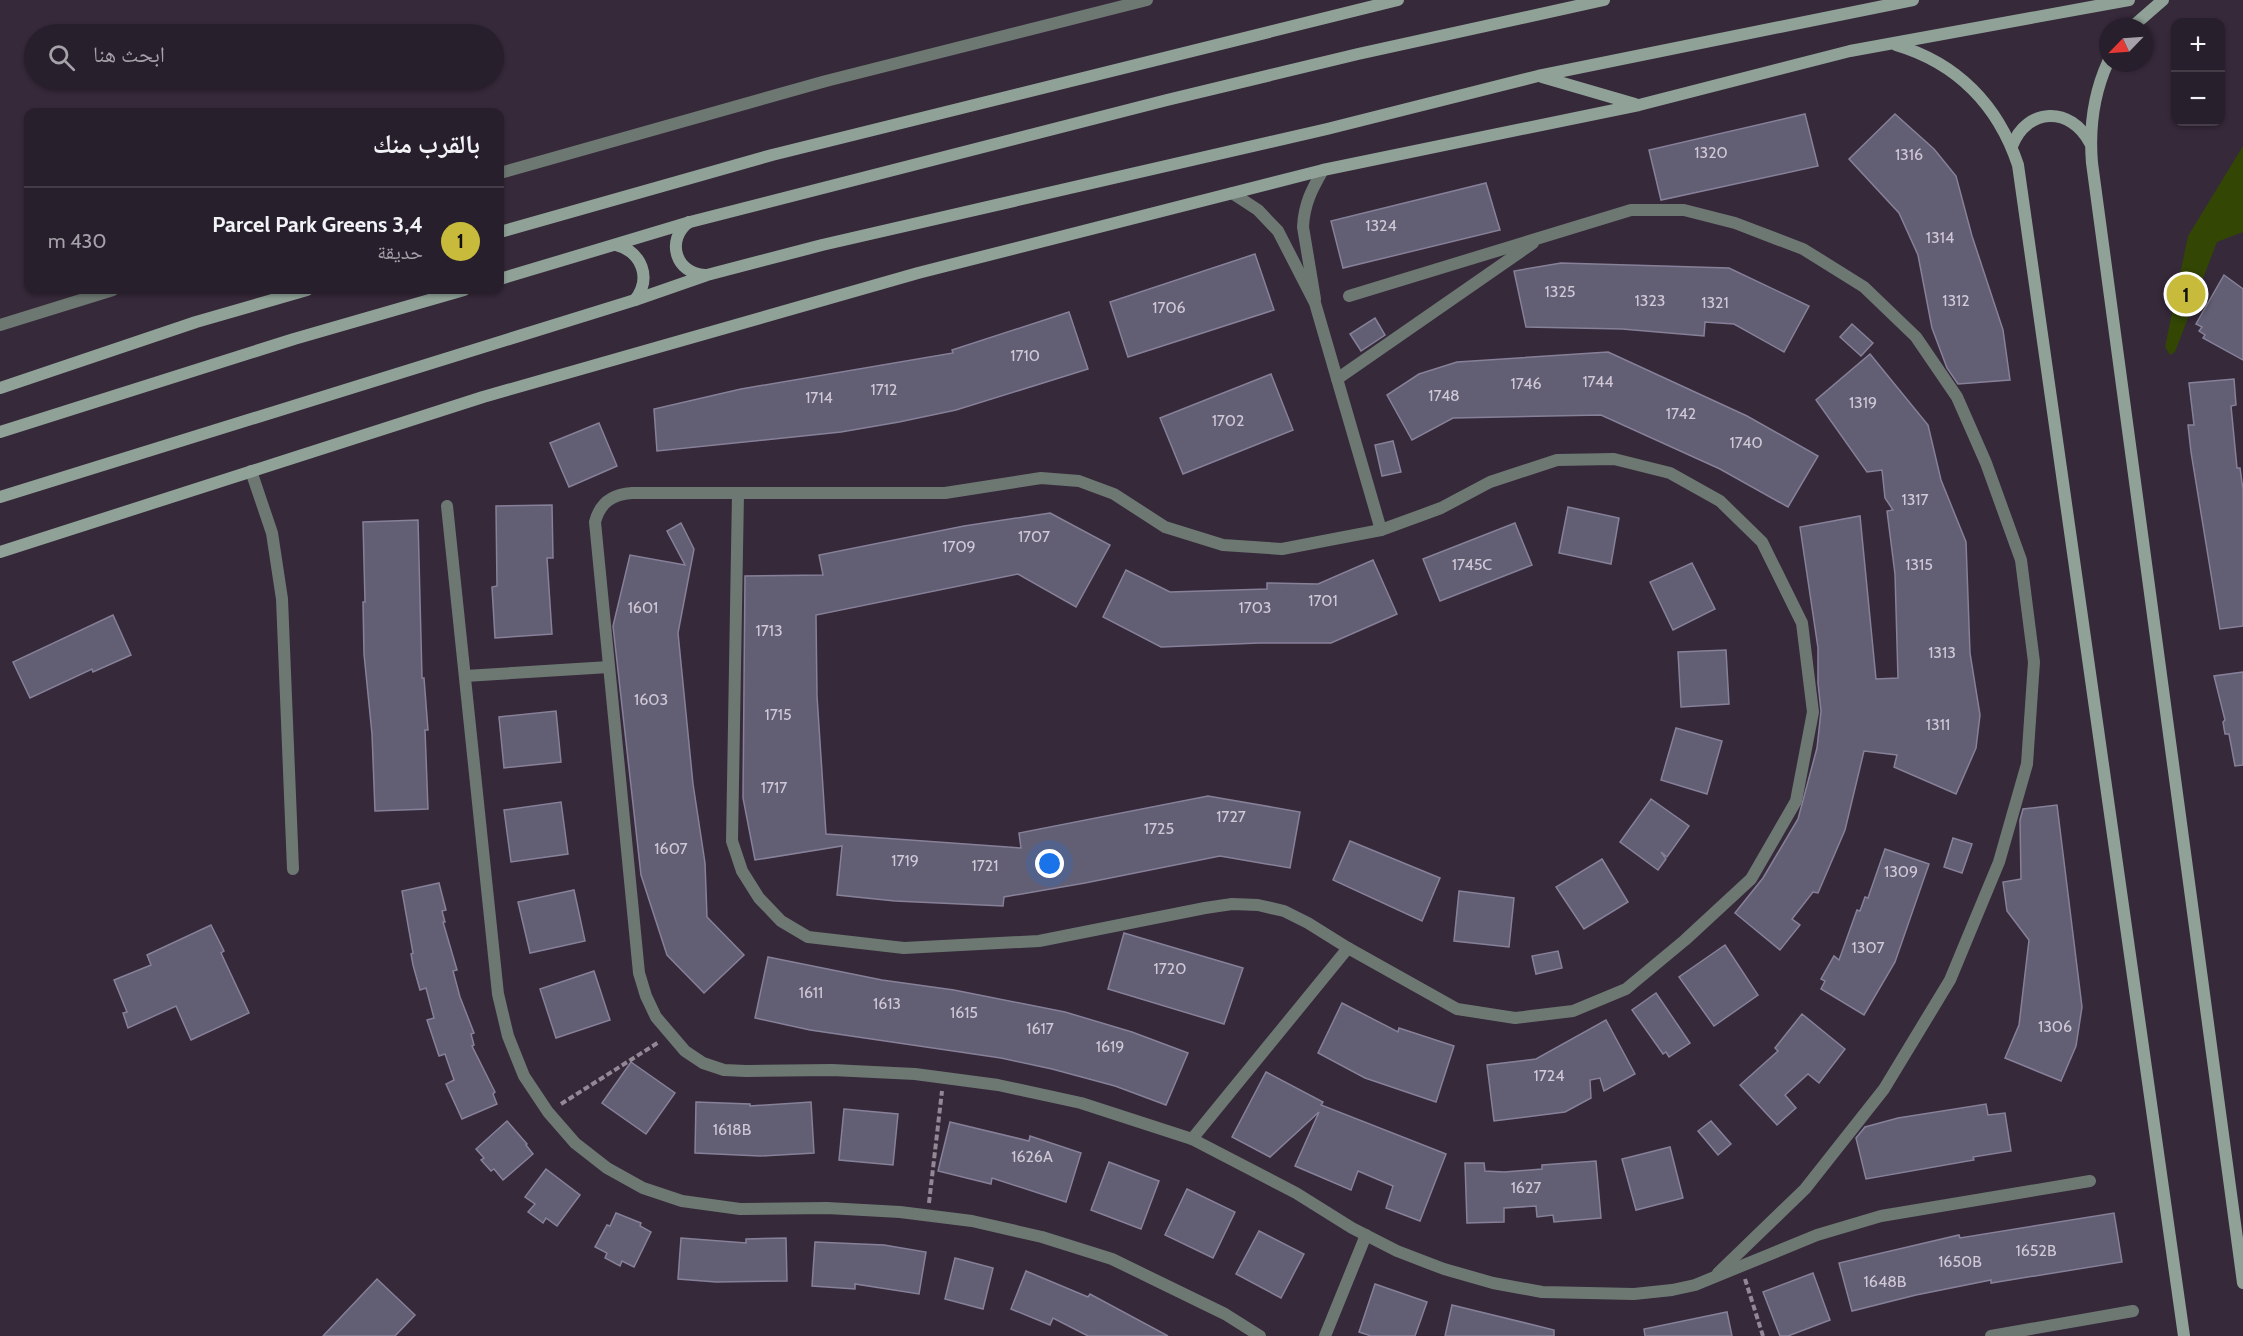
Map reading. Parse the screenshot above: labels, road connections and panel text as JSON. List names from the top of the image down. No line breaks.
{"house_numbers":["1320","1316","1324","1314","1325","1323","1312","1321","1706","1710","1744","1746","1712","1748","1714","1319","1742","1702","1740","1317","1707","1709","1745C","1315","1701","1601","1703","1713","1313","1603","1715","1311","1717","1727","1725","1607","1719","1721","1309","1307","1720","1611","1613","1615","1306","1617","1619","1724","1618B","1626A","1627","1652B","1650B","1648B"],"north":"bottom left","page":{"map_buttons":["+","−"],"search":"ابحث هنا","heading":"بالقرب منك","list":[{"mark":"1","name":"Parcel Park Greens 3,4","note":"حديقة","value":"430 m"}],"pins":"1"}}
